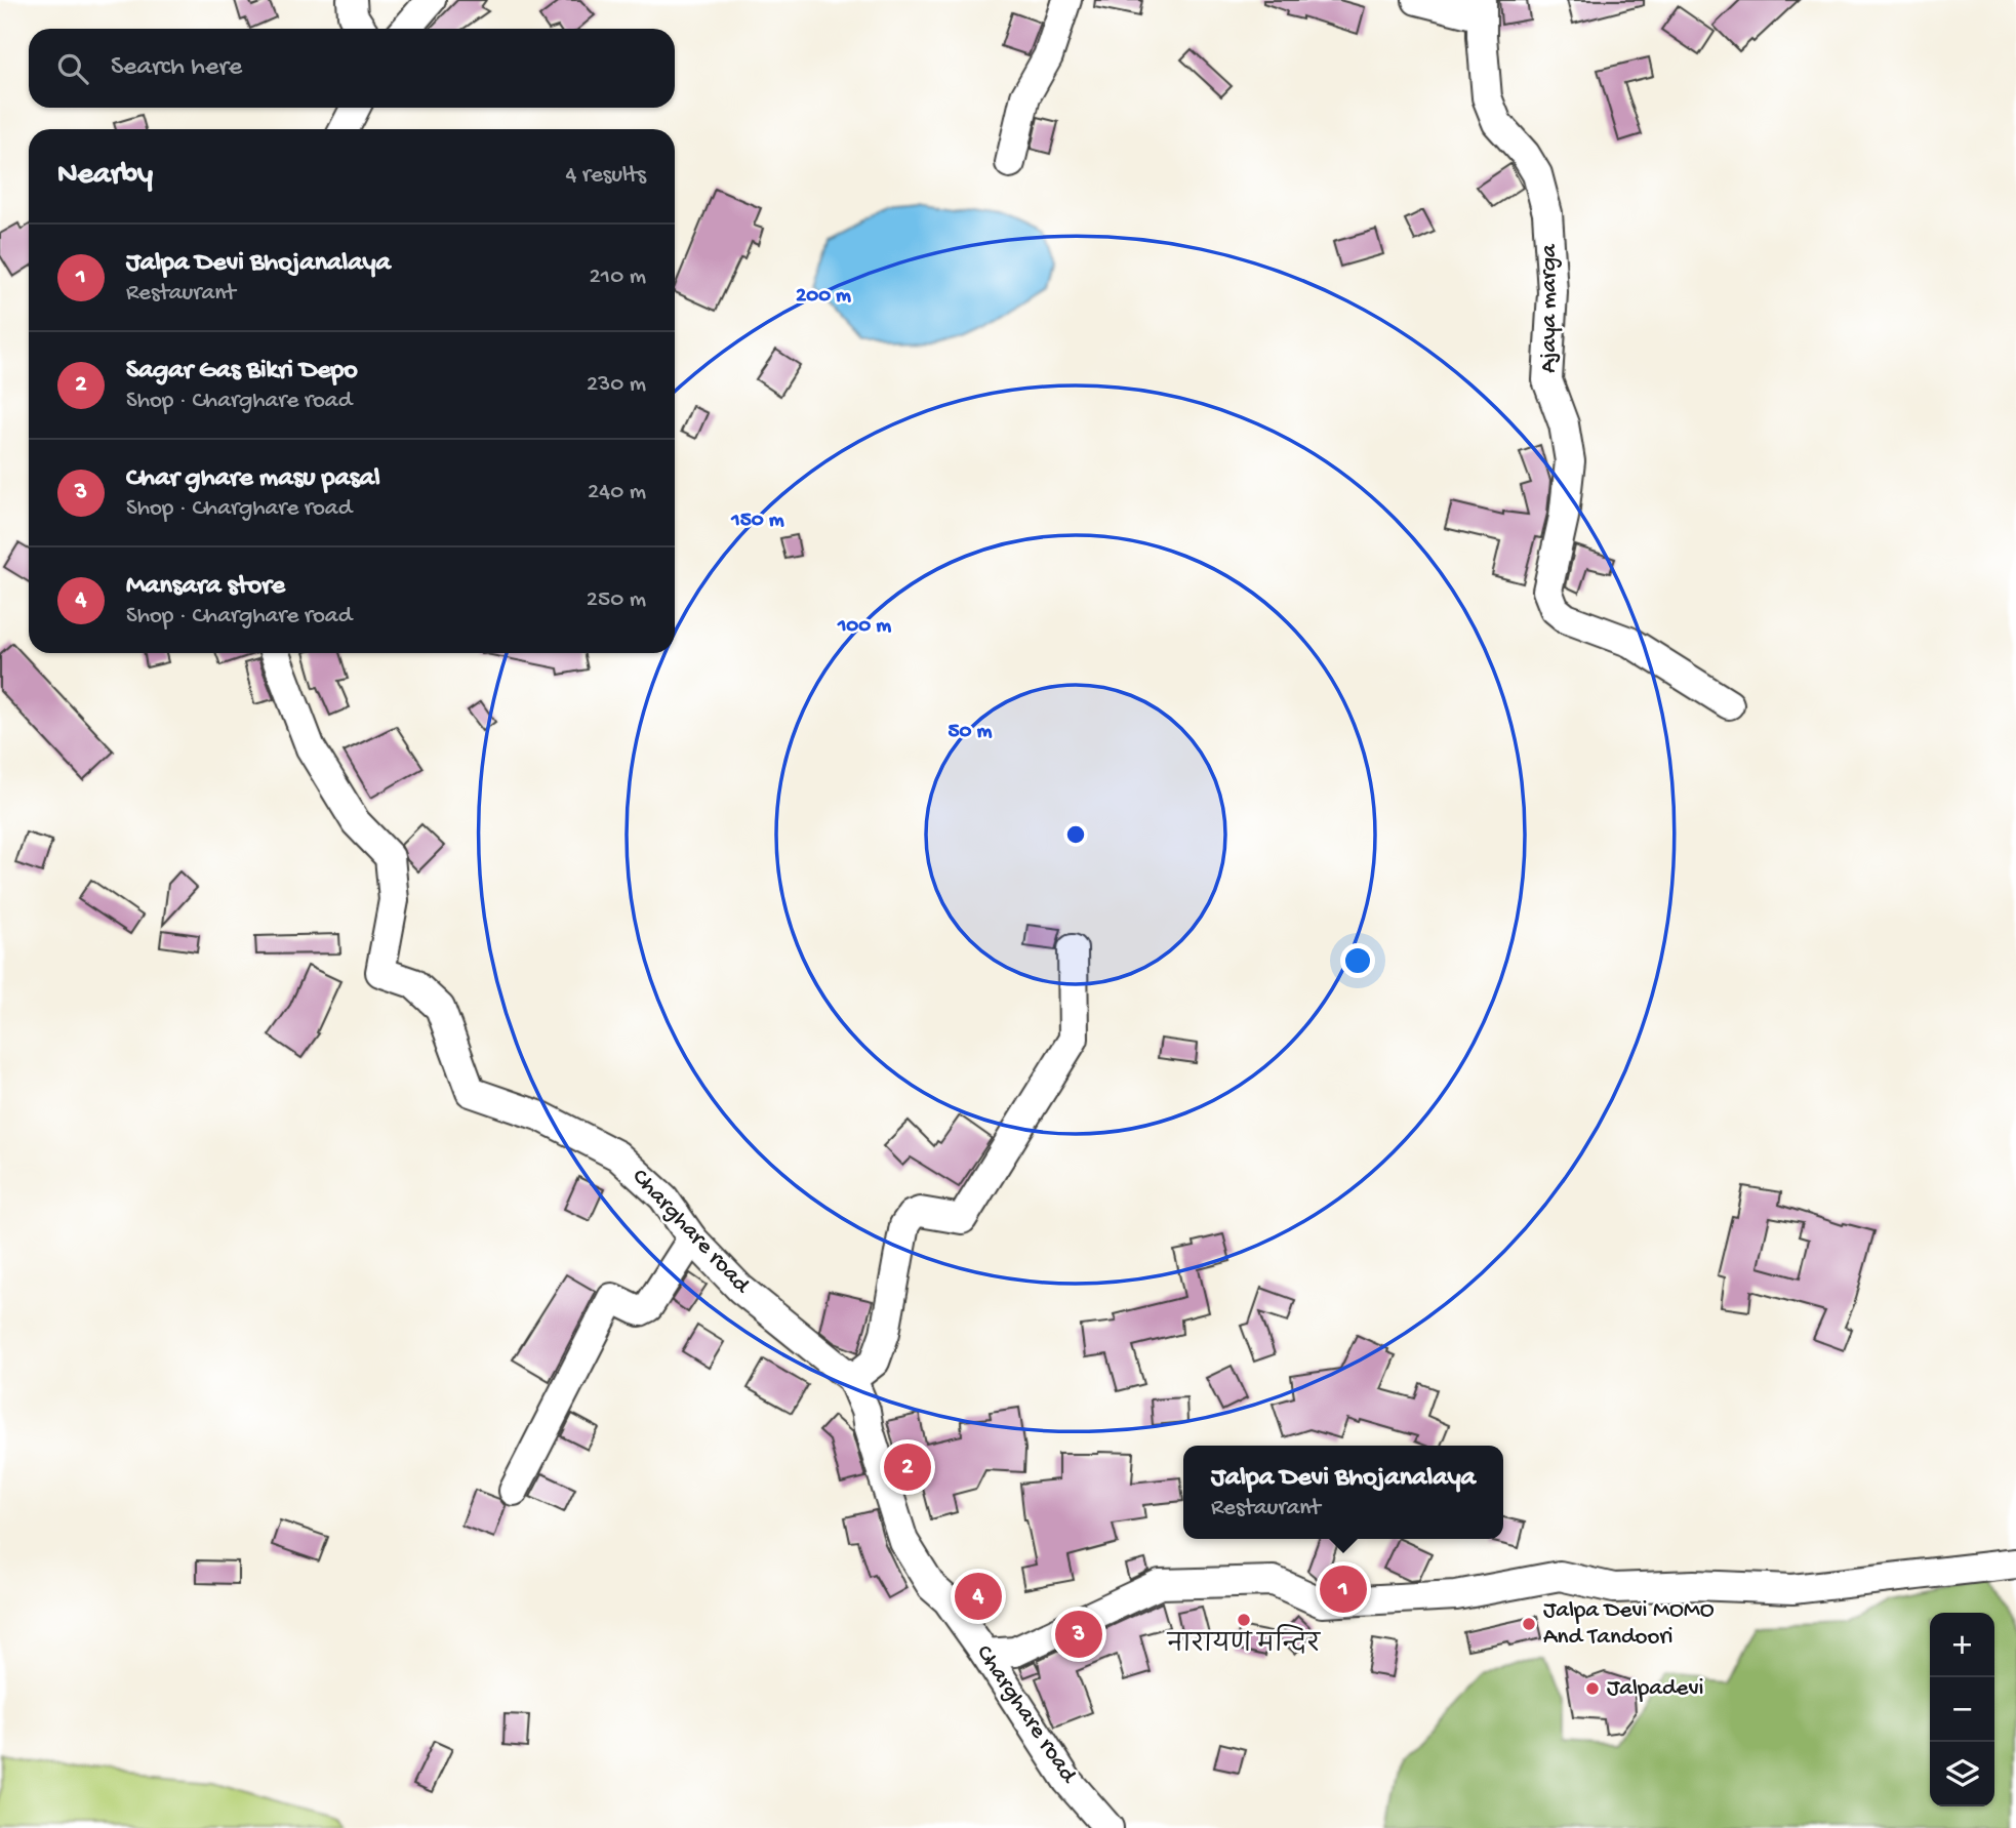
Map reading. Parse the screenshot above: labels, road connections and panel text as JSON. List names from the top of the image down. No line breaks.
{"streets":{"street":["Ajaya marga","Charghare road"]},"places":["नारायण मन्दिर","Jalpa Devi MOMO And Tandoori","Jalpadevi"],"page":{"search":"Search here","heading":["Nearby","4 results"],"list":[{"mark":"1","name":"Jalpa Devi Bhojanalaya","note":"Restaurant","value":"210 m"},{"mark":"2","name":"Sagar Gas Bikri Depo","note":"Shop · Charghare road","value":"230 m"},{"mark":"3","name":"Char ghare masu pasal","note":"Shop · Charghare road","value":"240 m"},{"mark":"4","name":"Mansara store","note":"Shop · Charghare road","value":"250 m"}],"pins":["2","1","4","3"],"popup":["Jalpa Devi Bhojanalaya","Restaurant"],"map_buttons":["+","−"]},"rings":["200 m","150 m","100 m","50 m"]}
